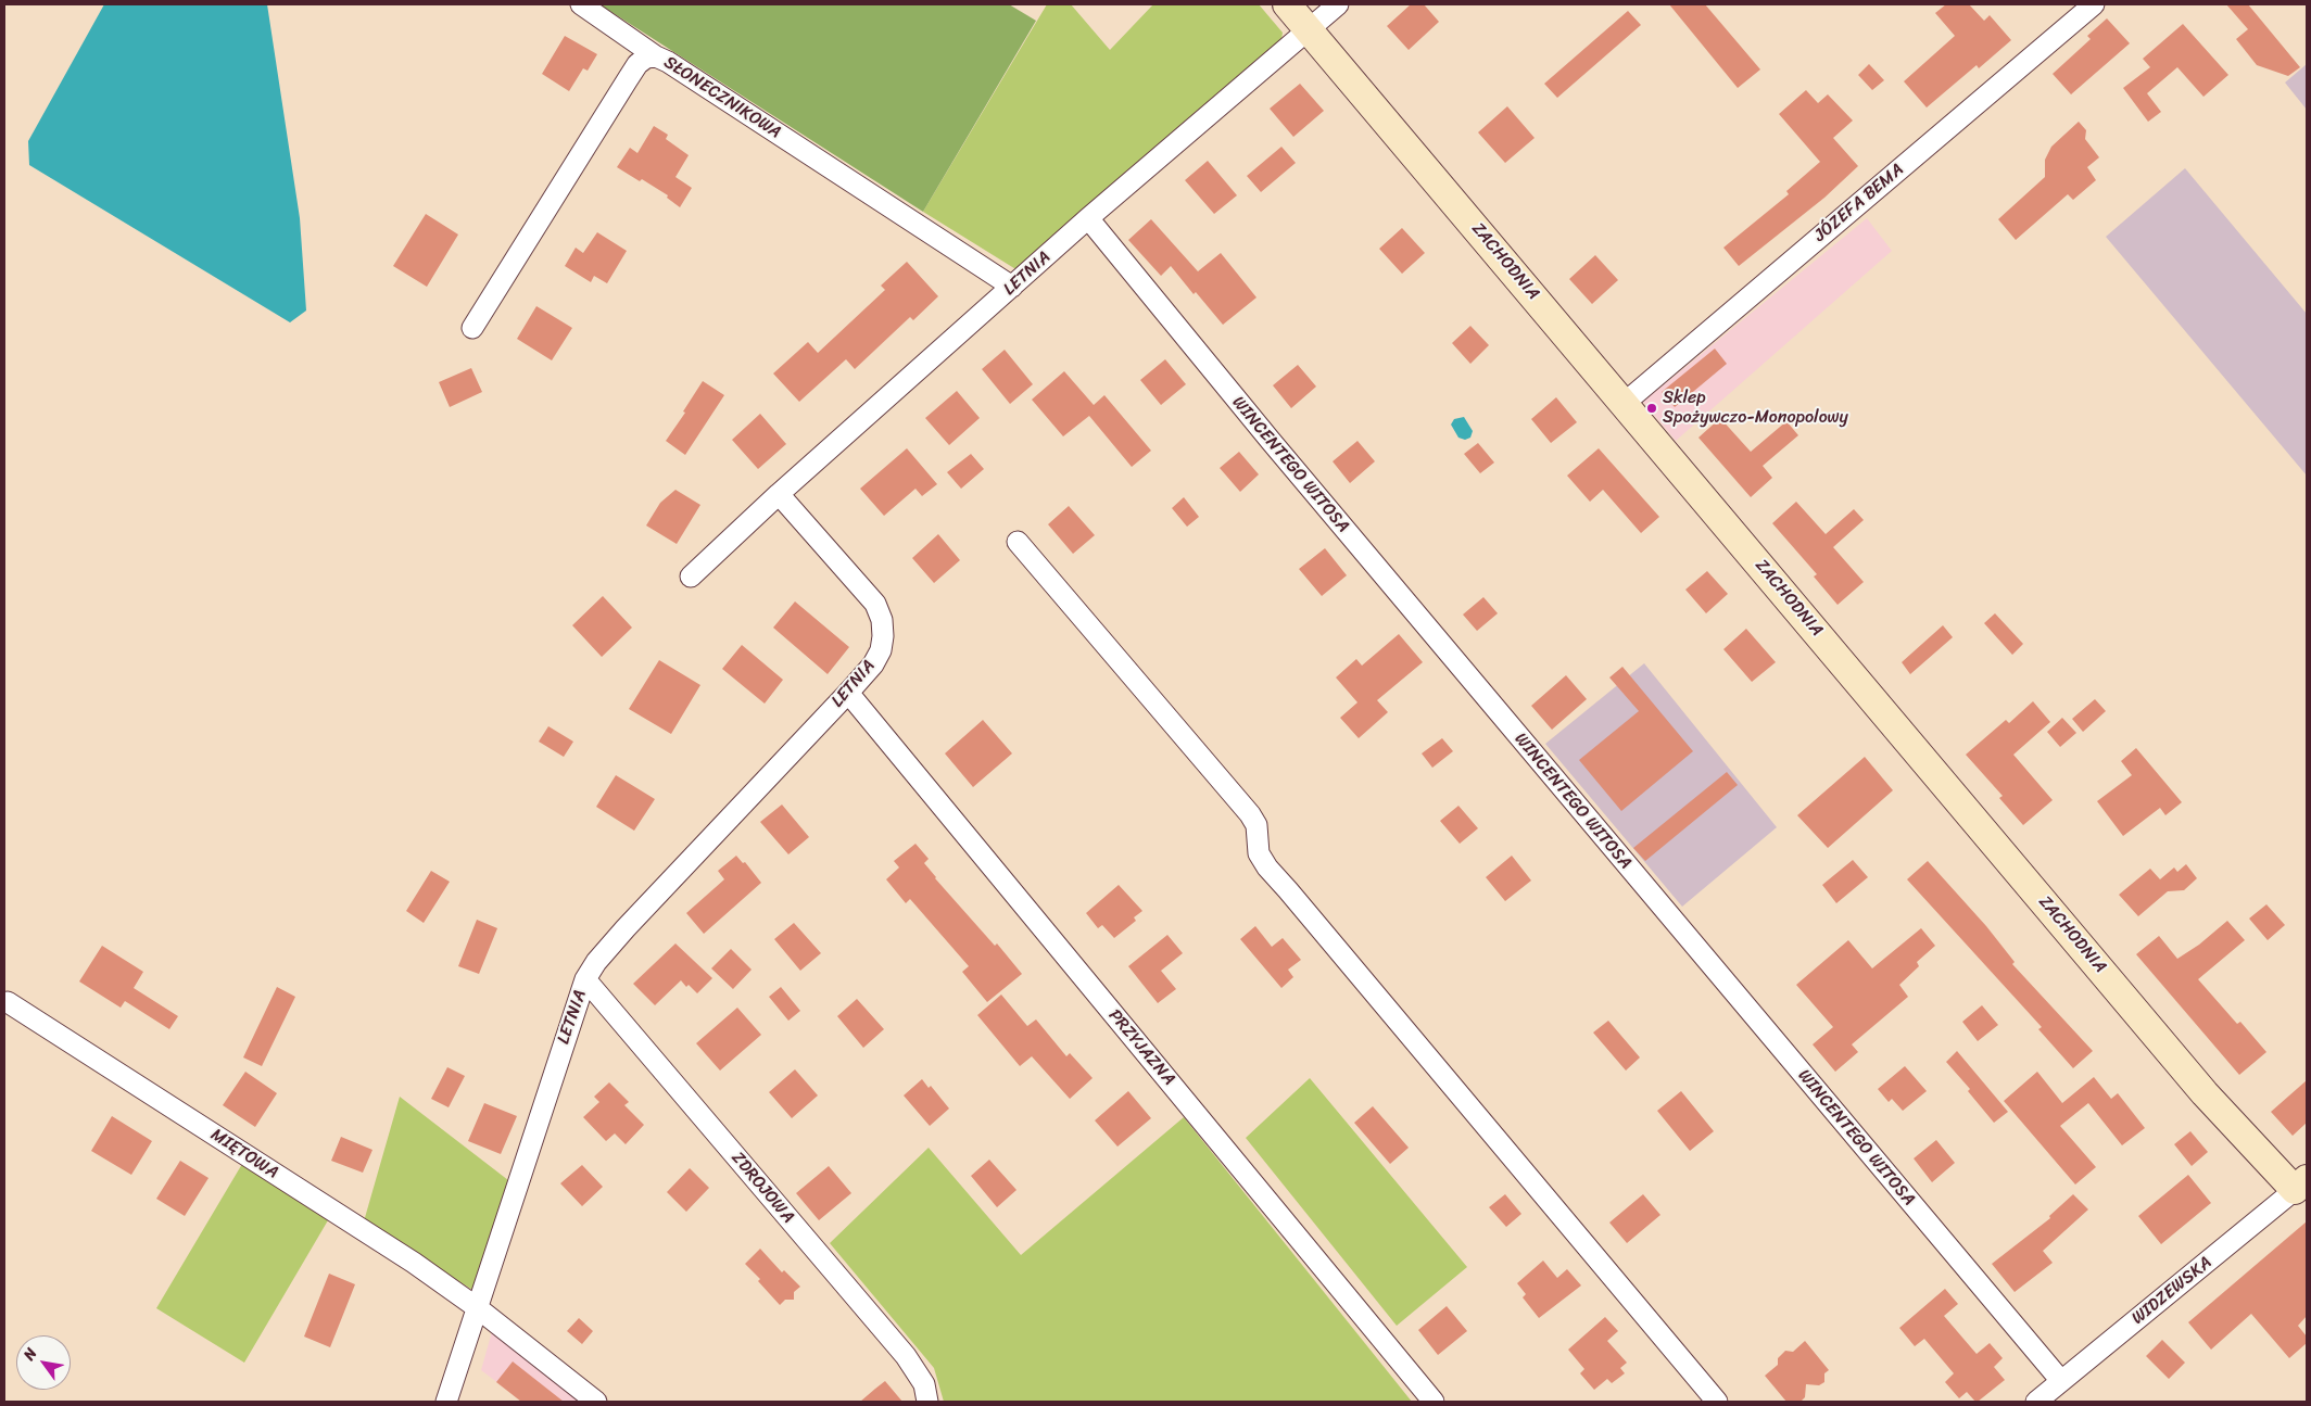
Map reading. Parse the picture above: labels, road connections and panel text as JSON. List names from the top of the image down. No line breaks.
{"streets":{"street":["SŁONECZNIKOWA","JÓZEFA BEMA","ZACHODNIA","LETNIA","WINCENTEGO WITOSA","PRZYJAZNA","MIĘTOWA","ZDROJOWA","WIDZEWSKA"]},"crossings":[["SŁONECZNIKOWA","LETNIA"],["JÓZEFA BEMA","ZACHODNIA"],["ZACHODNIA","LETNIA"],["ZACHODNIA","WIDZEWSKA"],["LETNIA","WINCENTEGO WITOSA"],["LETNIA","PRZYJAZNA"],["LETNIA","MIĘTOWA"],["LETNIA","ZDROJOWA"],["WINCENTEGO WITOSA","WIDZEWSKA"]],"places":["Sklep Spożywczo-Monopolowy"],"north":"top left"}
